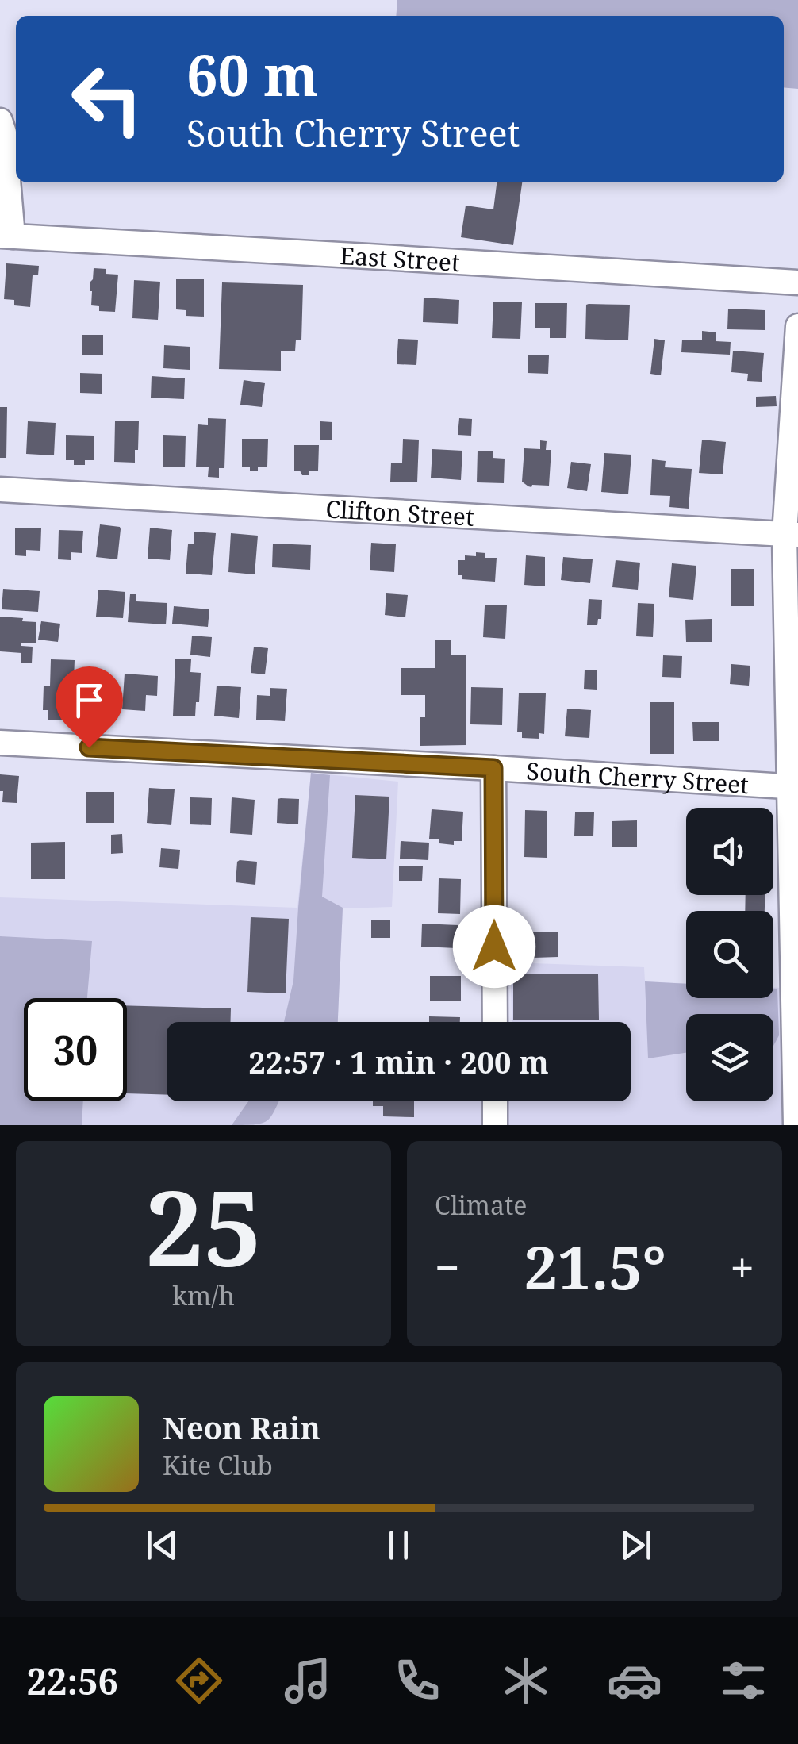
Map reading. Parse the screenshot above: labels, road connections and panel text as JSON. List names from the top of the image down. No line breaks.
{"streets":{"street":["East Street","Clifton Street","South Cherry Street"]},"page":{"turn":["60 m","South Cherry Street"],"limit":"30","trip":"22:57 · 1 min · 200 m","tile":[["25","km/h"],"Climate"],"heat":["−","21.5°","+"],"song":["Neon Rain","Kite Club"],"tabs":"22:56"}}
